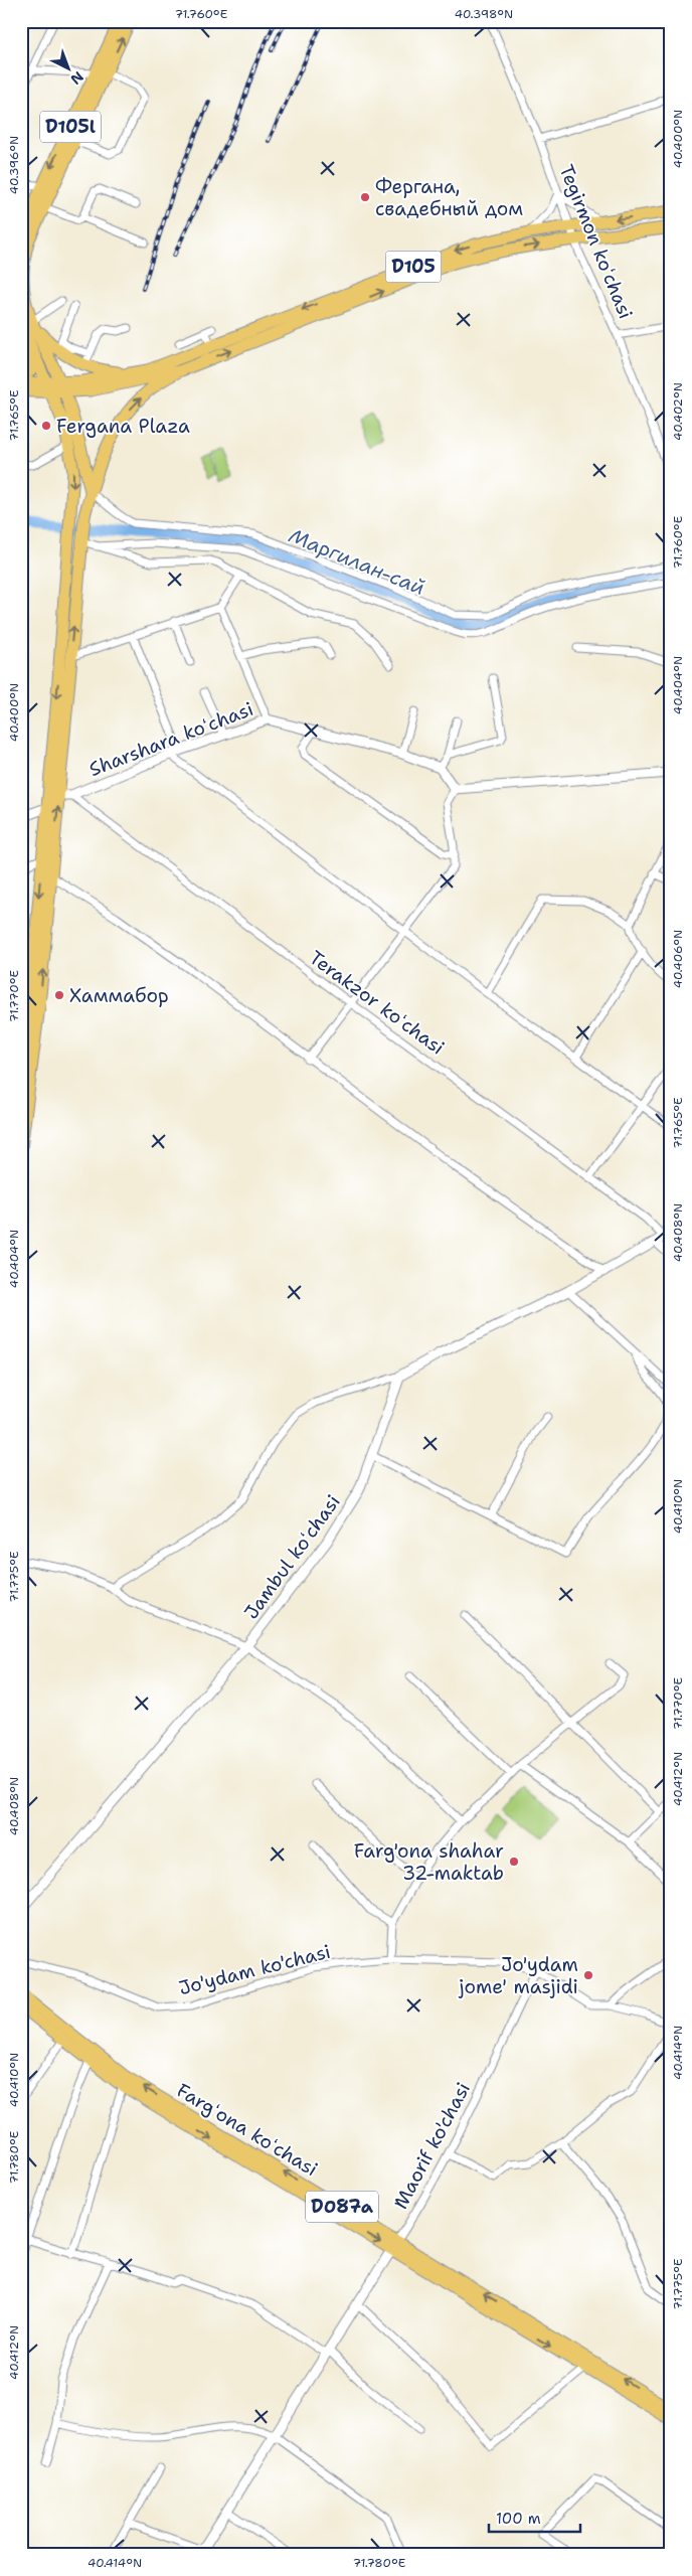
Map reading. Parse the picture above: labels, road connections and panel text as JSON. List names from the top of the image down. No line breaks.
{"streets":{"highway":["D105l","D105"],"main road":["Fargʻona koʻchasi","D087a"],"street":["Tegirmon koʻchasi","Sharshara koʻchasi","Terakzor koʻchasi","Jambul koʻchasi","Jo'ydam ko'chasi","Maorif ko'chasi"]},"crossings":[["D105l","D105"],["Tegirmon koʻchasi","D105"],["Sharshara koʻchasi","Terakzor koʻchasi"],["Jo'ydam ko'chasi","Maorif ko'chasi"],["Fargʻona koʻchasi","Maorif ko'chasi"]],"water":["Маргилан-сай"],"places":["Фергана, свадебный дом","Fergana Plaza","Хаммабор","Farg'ona shahar 32-maktab","Jo'ydam jome' masjidi"],"scale_bar":"100 m","north":"bottom right","coordinates":["71.760°E","40.398°N","40.400°N","40.396°N","40.402°N","71.765°E","40.404°N","40.406°N","71.770°E","40.408°N","40.410°N","71.775°E","40.412°N","40.414°N","71.780°E"]}
